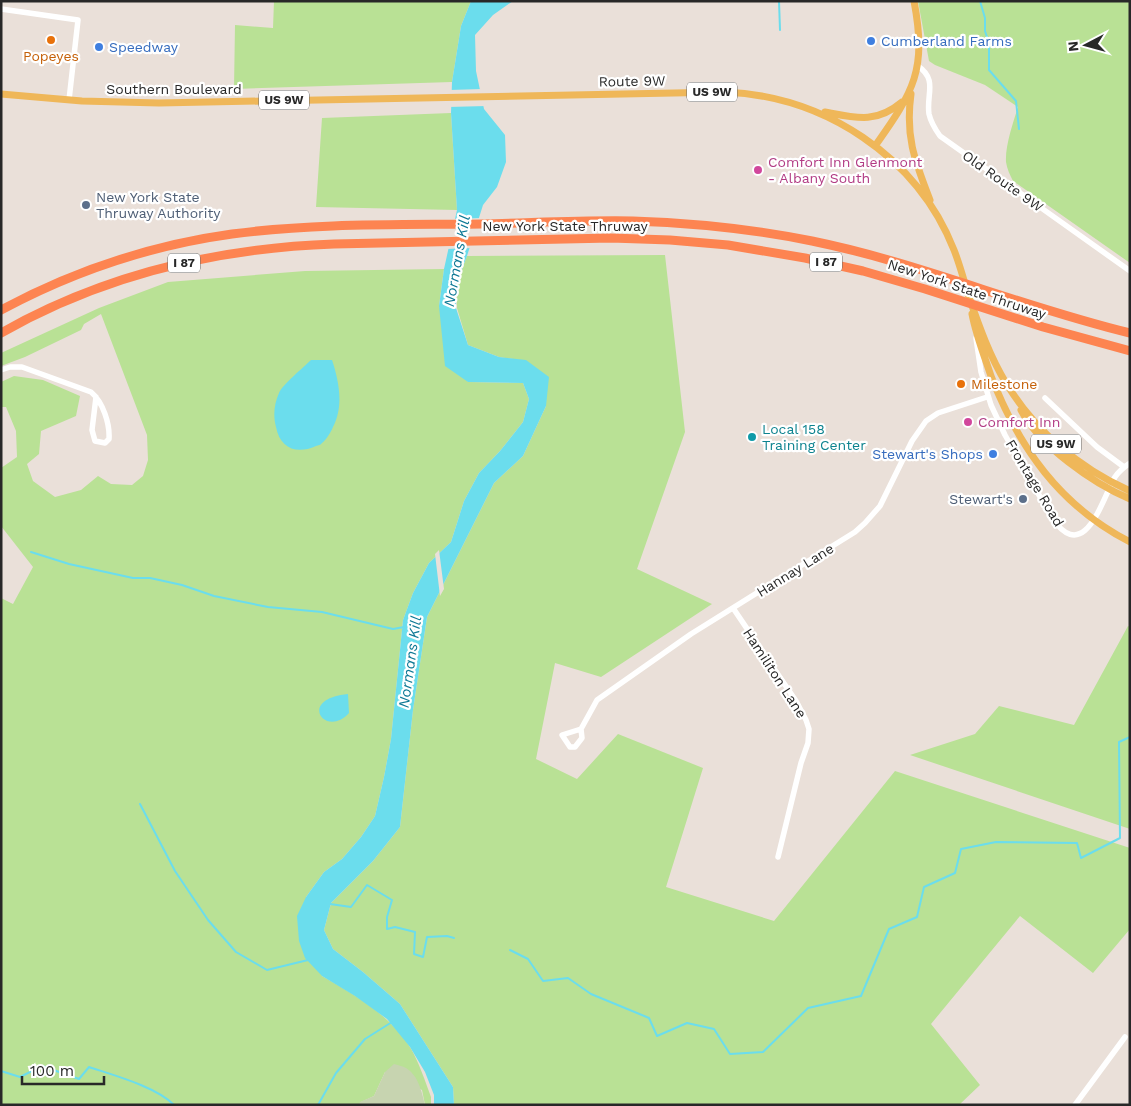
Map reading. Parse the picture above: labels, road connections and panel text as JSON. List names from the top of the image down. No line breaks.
{"streets":{"highway":["New York State Thruway","I 87"],"main road":["Route 9W","Southern Boulevard","US 9W"],"street":["Old Route 9W","Frontage Road","Hannay Lane","Hamiliton Lane"]},"crossings":[["Route 9W","Southern Boulevard"],["Route 9W","US 9W"],["US 9W","Frontage Road"],["Frontage Road","Hannay Lane"],["Hannay Lane","Hamiliton Lane"]],"water":["Normans Kill"],"places":["Popeyes","Cumberland Farms","Speedway","Comfort Inn Glenmont - Albany South","New York State Thruway Authority","Milestone","Comfort Inn","Local 158 Training Center","Stewart's Shops","Stewart's"],"scale_bar":"100 m","north":"left"}
